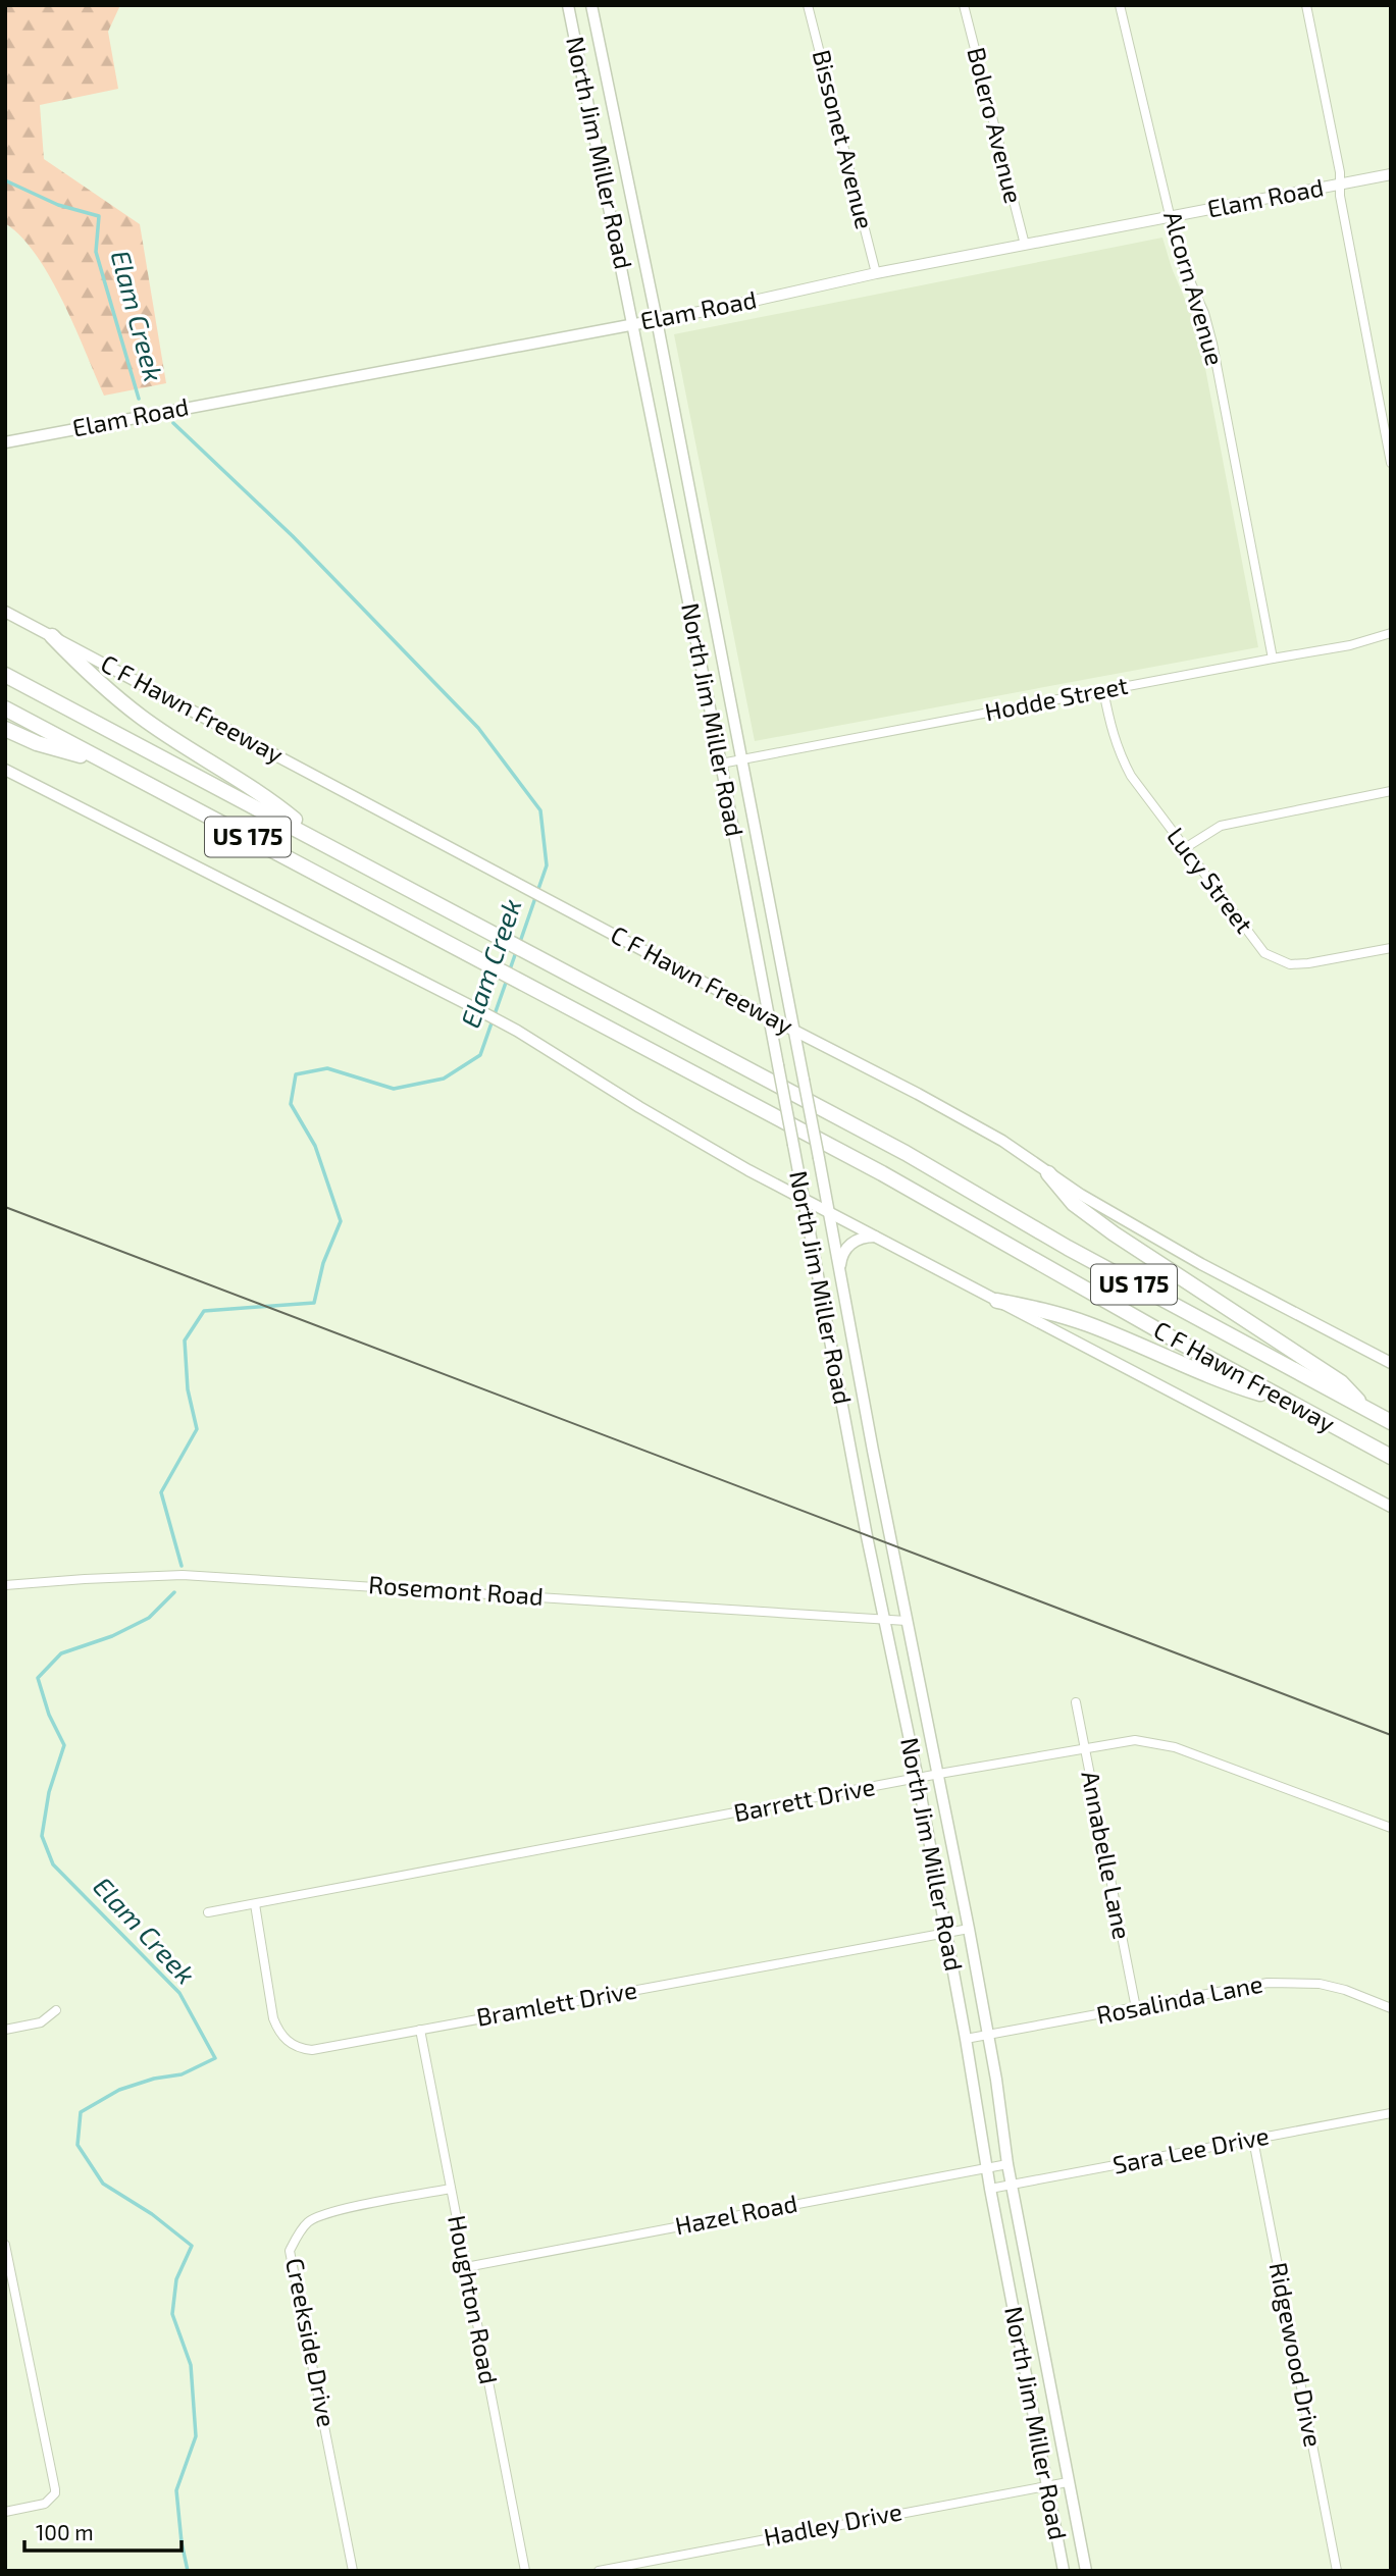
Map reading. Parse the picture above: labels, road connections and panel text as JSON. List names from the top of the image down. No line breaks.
{"streets":{"highway":["C F Hawn Freeway","US 175"],"main road":["North Jim Miller Road","Elam Road"],"street":["Bolero Avenue","Bissonet Avenue","Alcorn Avenue","Hodde Street","Lucy Street","Rosemont Road","Barrett Drive","Annabelle Lane","Rosalinda Lane","Bramlett Drive","Sara Lee Drive","Hazel Road","Houghton Road","Creekside Drive","Ridgewood Drive","Hadley Drive"]},"crossings":[["Bolero Avenue","Elam Road"],["Bissonet Avenue","Elam Road"],["North Jim Miller Road","Elam Road"],["North Jim Miller Road","Hodde Street"],["North Jim Miller Road","C F Hawn Freeway"],["North Jim Miller Road","Rosemont Road"],["North Jim Miller Road","Barrett Drive"],["North Jim Miller Road","Rosalinda Lane"],["North Jim Miller Road","Bramlett Drive"],["North Jim Miller Road","Sara Lee Drive"],["North Jim Miller Road","Hazel Road"],["North Jim Miller Road","Hadley Drive"],["Elam Road","Alcorn Avenue"],["Alcorn Avenue","Hodde Street"],["Hodde Street","Lucy Street"],["Barrett Drive","Annabelle Lane"],["Barrett Drive","Bramlett Drive"],["Annabelle Lane","Rosalinda Lane"],["Bramlett Drive","Houghton Road"],["Sara Lee Drive","Ridgewood Drive"],["Hazel Road","Houghton Road"],["Houghton Road","Creekside Drive"]],"water":["Elam Creek"],"scale_bar":"100 m"}
